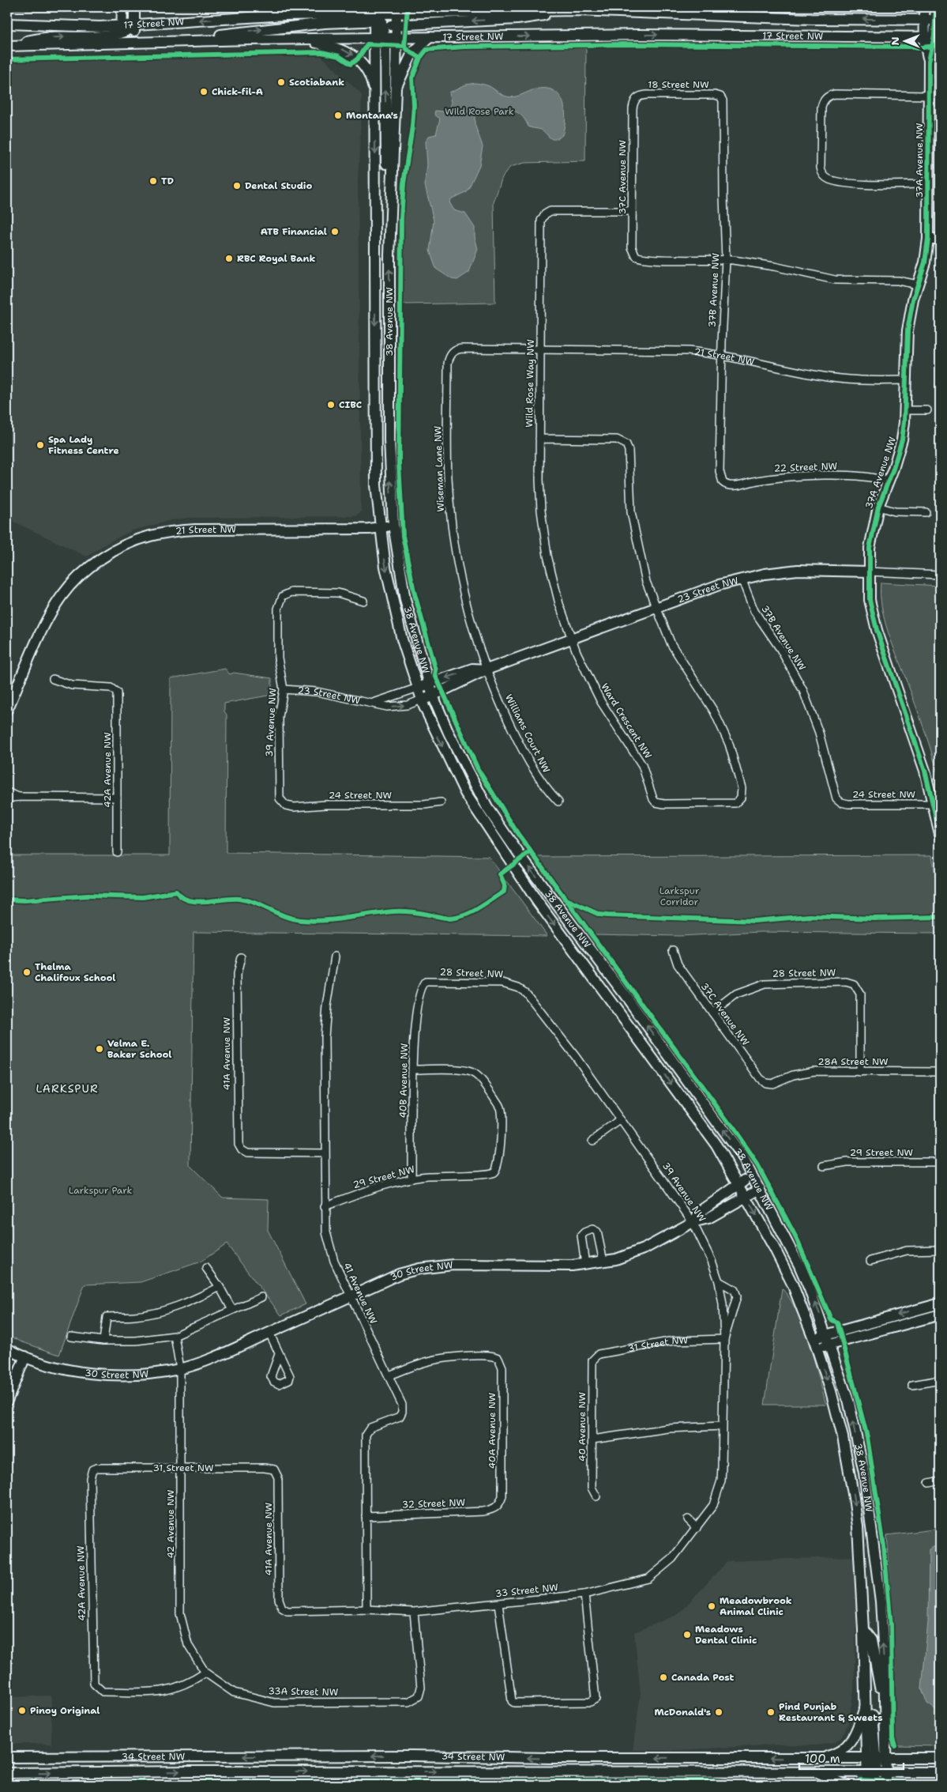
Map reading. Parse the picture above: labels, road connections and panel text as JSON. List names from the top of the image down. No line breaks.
{"streets":{"main road":["17 Street NW","37A Avenue NW","38 Avenue NW","21 Street NW","23 Street NW","30 Street NW","34 Street NW"],"street":["18 Street NW","37C Avenue NW","37B Avenue NW","Wild Rose Way NW","22 Street NW","Wiseman Lane NW","Ward Crescent NW","39 Avenue NW","Williams Court NW","42A Avenue NW","24 Street NW","28 Street NW","41A Avenue NW","28A Street NW","40B Avenue NW","29 Street NW","41 Avenue NW","31 Street NW","40 Avenue NW","40A Avenue NW","32 Street NW","42 Avenue NW","33 Street NW","33A Street NW"]},"crossings":[["17 Street NW","37A Avenue NW"],["17 Street NW","38 Avenue NW"],["18 Street NW","37C Avenue NW"],["18 Street NW","37B Avenue NW"],["37A Avenue NW","21 Street NW"],["37A Avenue NW","22 Street NW"],["37A Avenue NW","23 Street NW"],["37A Avenue NW","24 Street NW"],["37C Avenue NW","37B Avenue NW"],["37C Avenue NW","Wild Rose Way NW"],["37C Avenue NW","28 Street NW"],["37C Avenue NW","28A Street NW"],["37B Avenue NW","21 Street NW"],["37B Avenue NW","22 Street NW"],["37B Avenue NW","23 Street NW"],["37B Avenue NW","24 Street NW"],["38 Avenue NW","21 Street NW"],["38 Avenue NW","23 Street NW"],["38 Avenue NW","30 Street NW"],["38 Avenue NW","34 Street NW"],["21 Street NW","Wild Rose Way NW"],["21 Street NW","Wiseman Lane NW"],["Wild Rose Way NW","Wiseman Lane NW"],["Wild Rose Way NW","23 Street NW"],["Wild Rose Way NW","Ward Crescent NW"],["Wiseman Lane NW","23 Street NW"],["Wiseman Lane NW","Williams Court NW"],["23 Street NW","Ward Crescent NW"],["23 Street NW","39 Avenue NW"],["23 Street NW","Williams Court NW"],["39 Avenue NW","24 Street NW"],["39 Avenue NW","28 Street NW"],["39 Avenue NW","30 Street NW"],["39 Avenue NW","31 Street NW"],["39 Avenue NW","33 Street NW"],["42A Avenue NW","31 Street NW"],["42A Avenue NW","42 Avenue NW"],["42A Avenue NW","33A Street NW"],["28 Street NW","28A Street NW"],["28 Street NW","40B Avenue NW"],["41A Avenue NW","41 Avenue NW"],["41A Avenue NW","31 Street NW"],["41A Avenue NW","33 Street NW"],["40B Avenue NW","29 Street NW"],["29 Street NW","41 Avenue NW"],["30 Street NW","41 Avenue NW"],["30 Street NW","42 Avenue NW"],["41 Avenue NW","40A Avenue NW"],["41 Avenue NW","32 Street NW"],["41 Avenue NW","33 Street NW"],["31 Street NW","40 Avenue NW"],["31 Street NW","42 Avenue NW"],["40A Avenue NW","32 Street NW"],["42 Avenue NW","33A Street NW"],["33 Street NW","33A Street NW"]],"districts":["LARKSPUR"],"parks":["Wild Rose Park","Larkspur Corridor","Larkspur Park"],"places":["Scotiabank","Chick-fil-A","Montana's","TD","Dental Studio","ATB Financial","RBC Royal Bank","CIBC","Spa Lady Fitness Centre","Thelma Chalifoux School","Velma E. Baker School","Meadowbrook Animal Clinic","Meadows Dental Clinic","Canada Post","Pinoy Original","McDonald's","Pind Punjab Restaurant & Sweets"],"scale_bar":"100 m","north":"left"}
